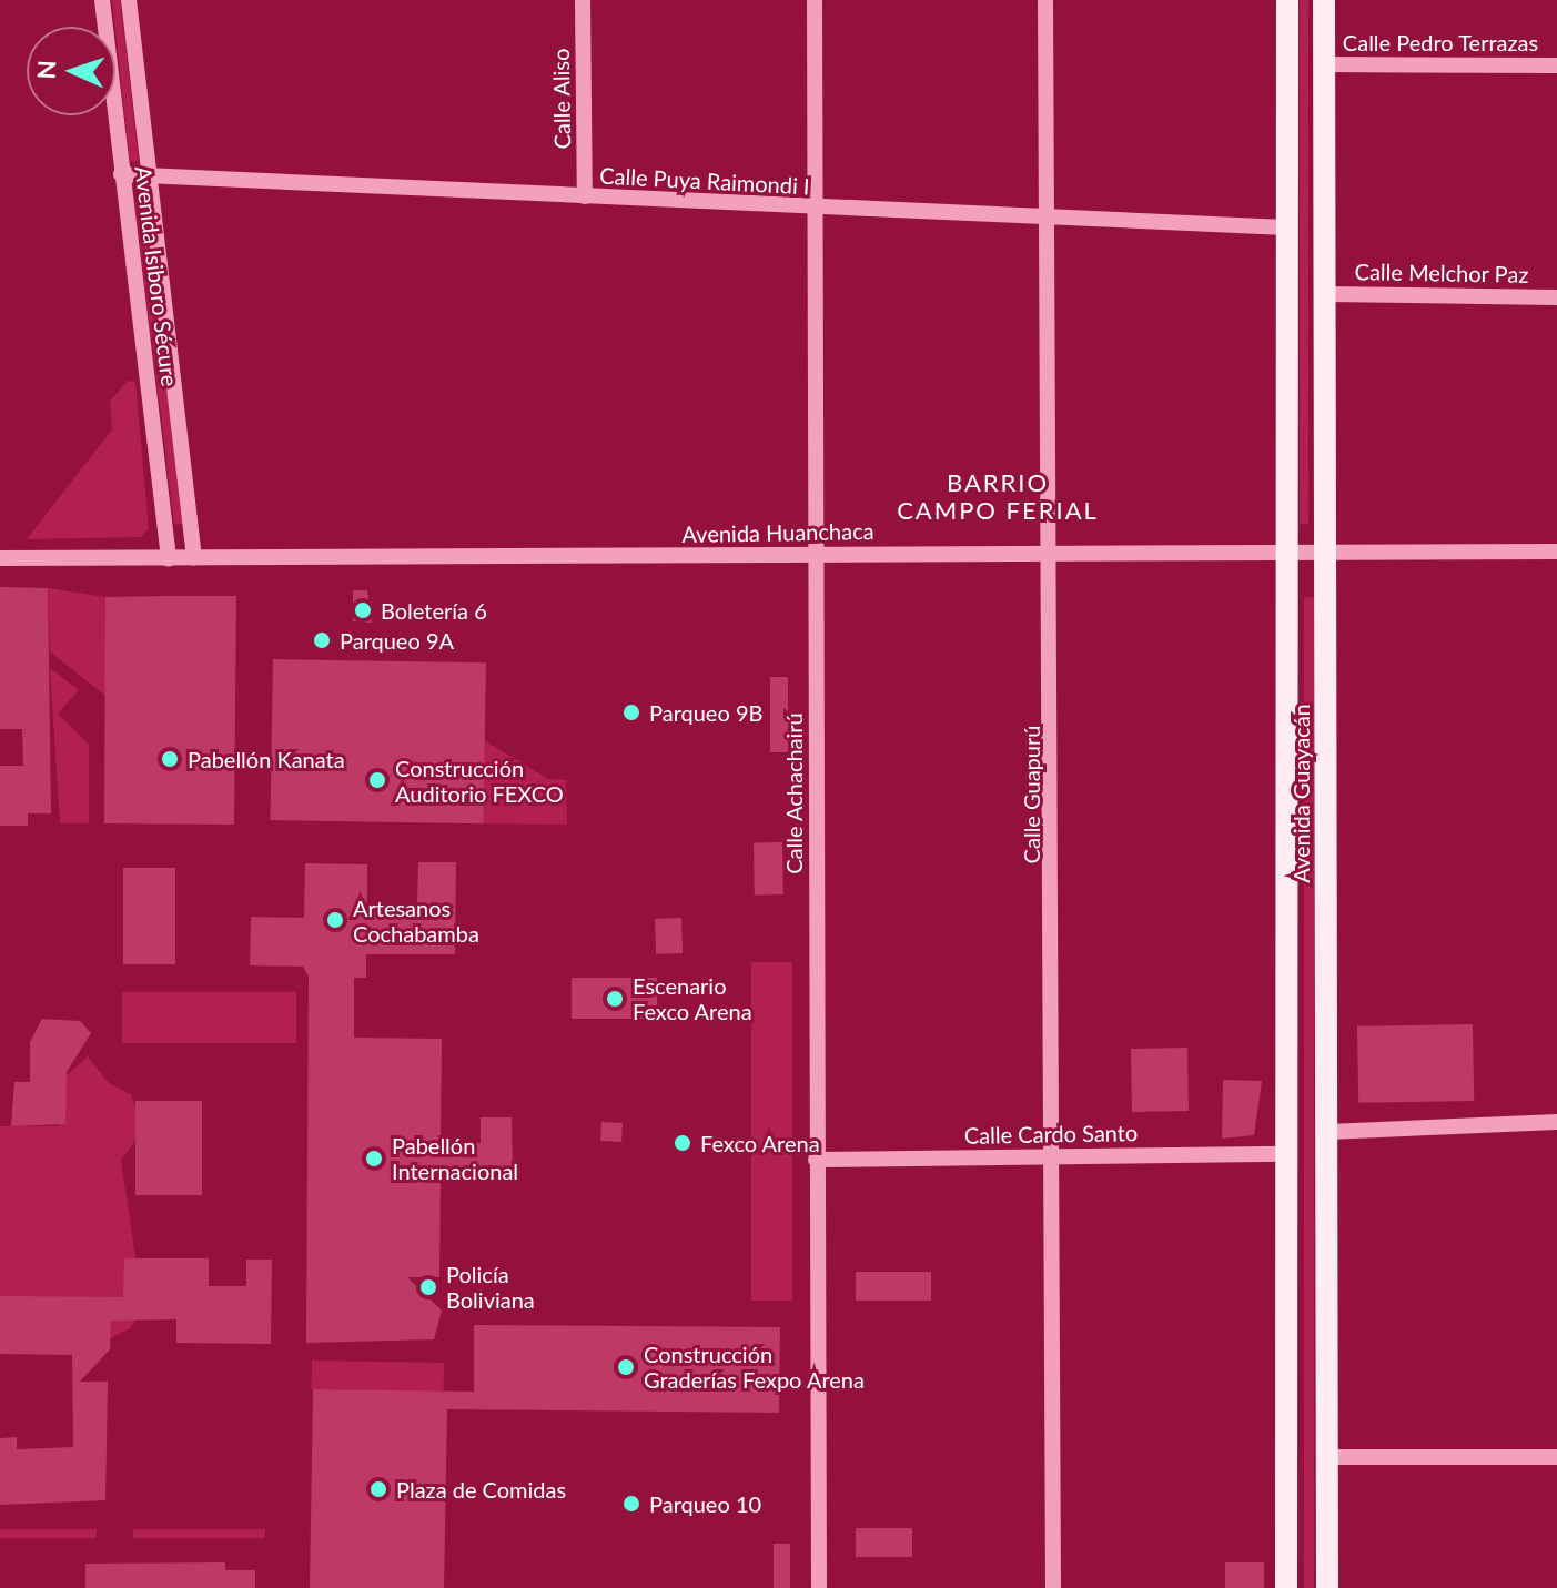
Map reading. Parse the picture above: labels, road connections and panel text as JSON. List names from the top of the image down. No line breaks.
{"streets":{"main road":["Avenida Guayacán"],"street":["Calle Pedro Terrazas","Calle Aliso","Calle Puya Raimondi I","Calle Melchor Paz","Avenida Isiboro Sécure","Avenida Huanchaca","Calle Achachairú","Calle Guapurú","Calle Cardo Santo"]},"crossings":[["Calle Pedro Terrazas","Avenida Guayacán"],["Calle Aliso","Calle Puya Raimondi I"],["Calle Puya Raimondi I","Avenida Isiboro Sécure"],["Calle Puya Raimondi I","Calle Achachairú"],["Calle Puya Raimondi I","Avenida Guayacán"],["Calle Puya Raimondi I","Calle Guapurú"],["Calle Melchor Paz","Avenida Guayacán"],["Avenida Isiboro Sécure","Avenida Huanchaca"],["Avenida Huanchaca","Calle Achachairú"],["Avenida Huanchaca","Avenida Guayacán"],["Avenida Huanchaca","Calle Guapurú"],["Calle Achachairú","Calle Cardo Santo"],["Avenida Guayacán","Calle Cardo Santo"],["Calle Guapurú","Calle Cardo Santo"]],"districts":["BARRIO CAMPO FERIAL"],"places":["Boletería 6","Parqueo 9A","Parqueo 9B","Pabellón Kanata","Construcción Auditorio FEXCO","Artesanos Cochabamba","Escenario Fexco Arena","Fexco Arena","Pabellón Internacional","Policía Boliviana","Construcción Graderías Fexpo Arena","Plaza de Comidas","Parqueo 10"],"north":"left"}
